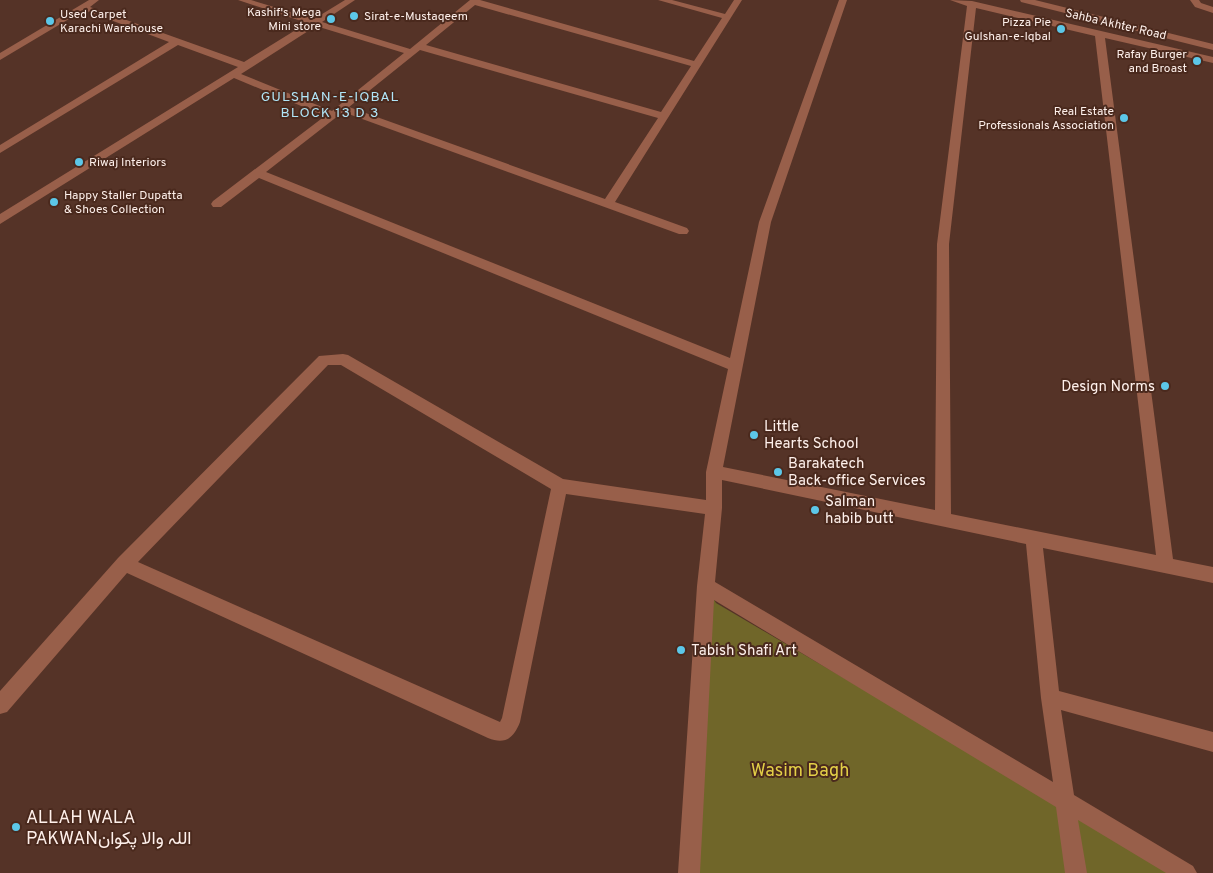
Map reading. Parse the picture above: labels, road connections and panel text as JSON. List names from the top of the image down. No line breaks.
{"streets":{"street":["Sahba Akhter Road"]},"districts":["GULSHAN-E-IQBAL BLOCK 13 D 3"],"parks":["Wasim Bagh"],"places":["Sirat-e-Mustaqeem","Kashif's Mega Mini store","Used Carpet Karachi Warehouse","Pizza Pie Gulshan-e-Iqbal","Rafay Burger and Broast","Real Estate Professionals Association","Riwaj Interiors","Happy Staller Dupatta & Shoes Collection","Design Norms","Little Hearts School","Barakatech Back-office Services","Salman habib butt","Tabish Shafi Art","ALLAH WALA PAKWANاللہ والا پکوان"]}
